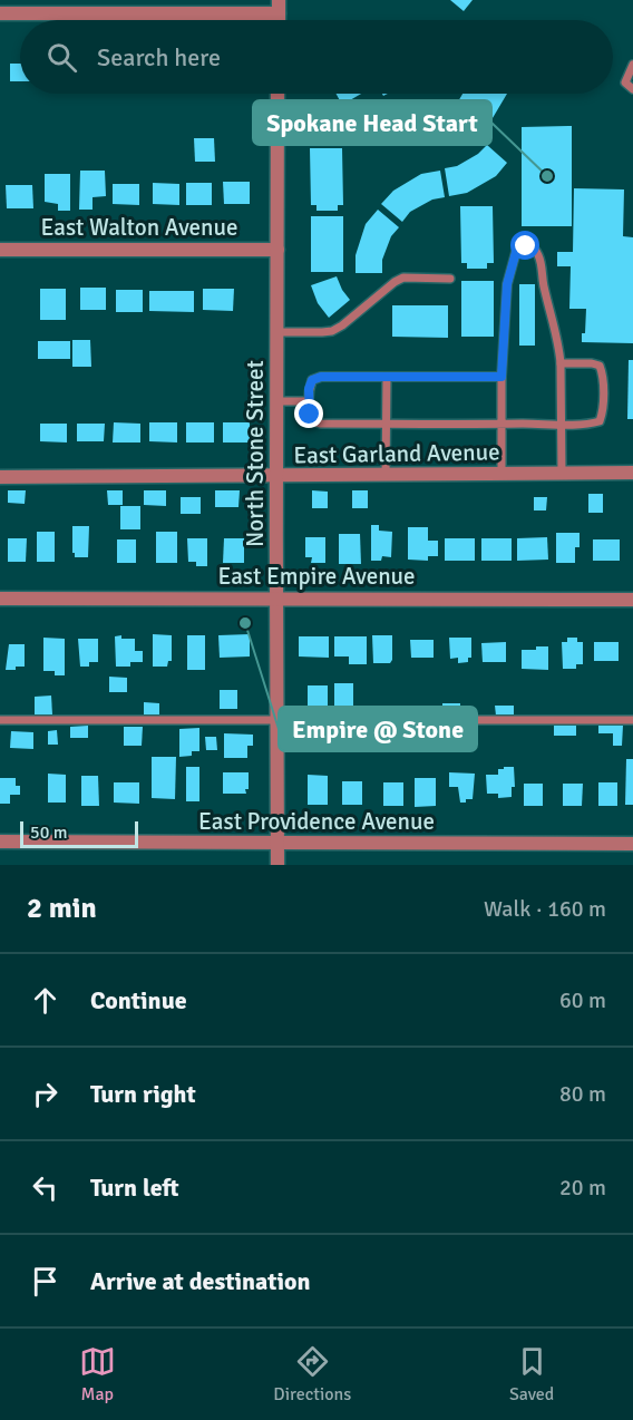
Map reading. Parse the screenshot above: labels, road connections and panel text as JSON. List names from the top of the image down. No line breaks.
{"streets":{"street":["East Walton Avenue","North Stone Street","East Garland Avenue","East Empire Avenue","East Providence Avenue"]},"crossings":[["East Walton Avenue","North Stone Street"],["North Stone Street","East Garland Avenue"],["North Stone Street","East Empire Avenue"],["North Stone Street","East Providence Avenue"]],"places":["Spokane Head Start","Empire @ Stone"],"scale_bar":"50 m","page":{"search":"Search here","scale":"50 m","heading":["2 min","Walk · 160 m"],"list":[["Continue","60 m"],["Turn right","80 m"],["Turn left","20 m"],"Arrive at destination"],"nav":["Map","Directions","Saved"]}}
